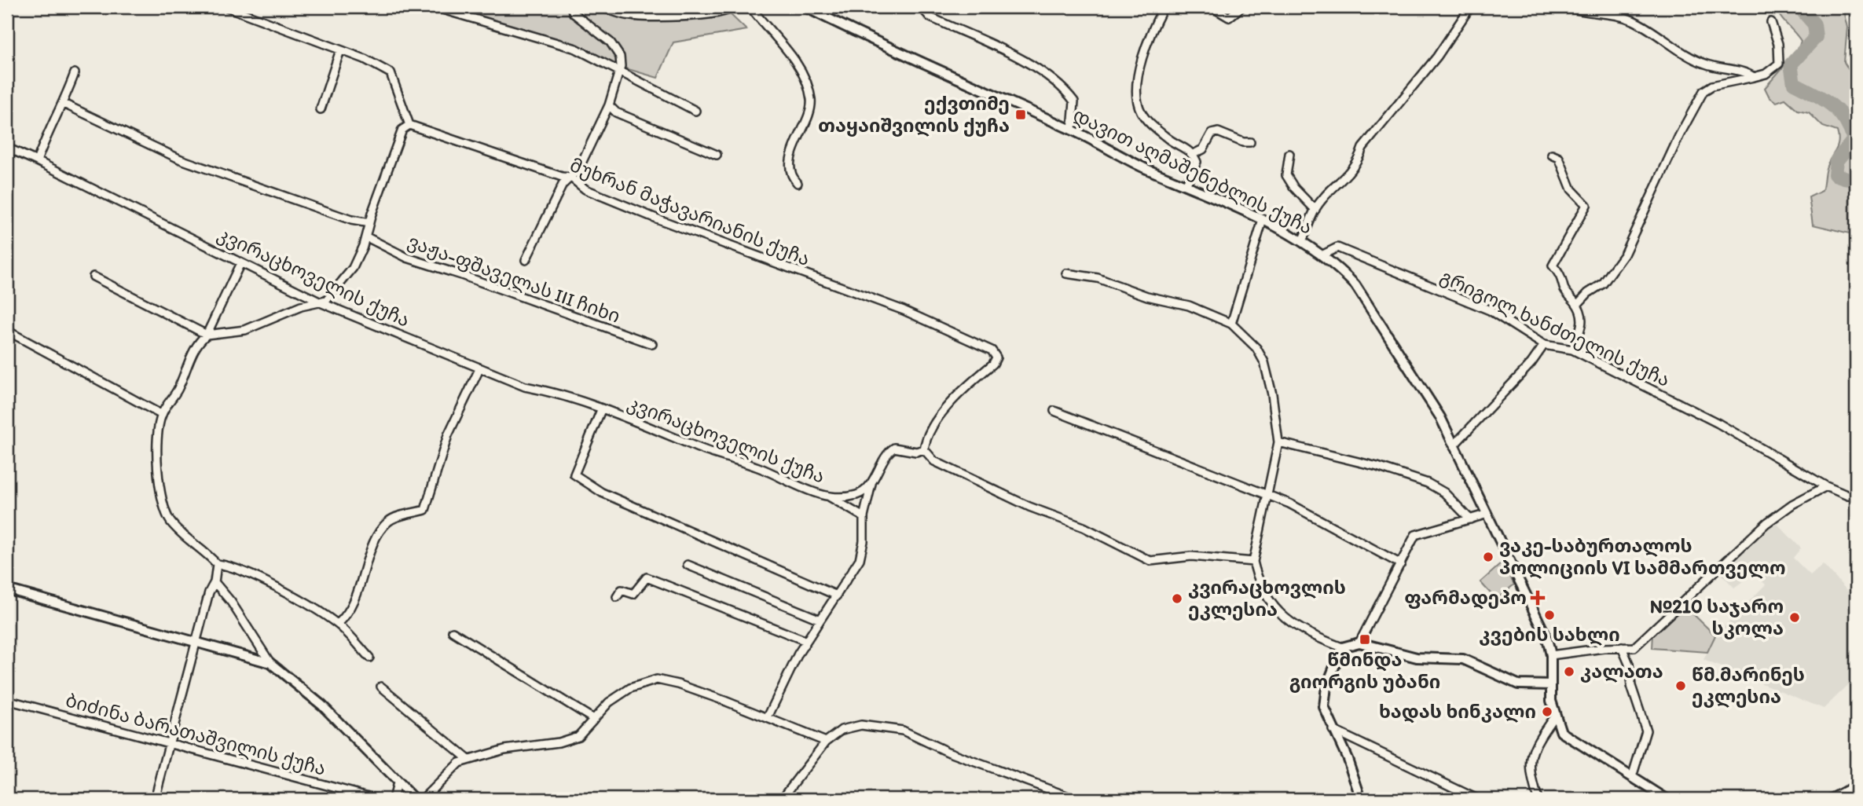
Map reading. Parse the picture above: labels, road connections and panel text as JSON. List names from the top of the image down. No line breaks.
{"streets":{"street":["დავით აღმაშენებლის ქუჩა","მუხრან მაჭავარიანის ქუჩა","კვირაცხოველის ქუჩა","ვაჟა-ფშაველას III ჩიხი","გრიგოლ ხანძთელის ქუჩა","ბიძინა ბარათაშვილის ქუჩა"]},"crossings":[["დავით აღმაშენებლის ქუჩა","გრიგოლ ხანძთელის ქუჩა"]],"places":{"transit":["ექვთიმე თაყაიშვილის ქუჩა","წმინდა გიორგის უბანი"],"other":["ვაკე-საბურთალოს პოლიციის VI სამმართველო","კვირაცხოვლის ეკლესია","კვების სახლი","№210 საჯარო სკოლა","კალათა","წმ.მარინეს ეკლესია","ხადას ხინკალი"],"health":["ფარმადეპო"]}}
